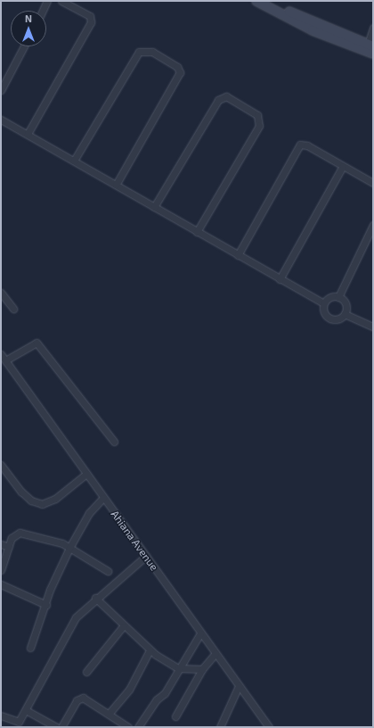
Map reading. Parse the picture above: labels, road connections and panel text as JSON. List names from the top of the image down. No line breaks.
{"streets":{"street":["Ahiana Avenue"]},"north":"top"}
